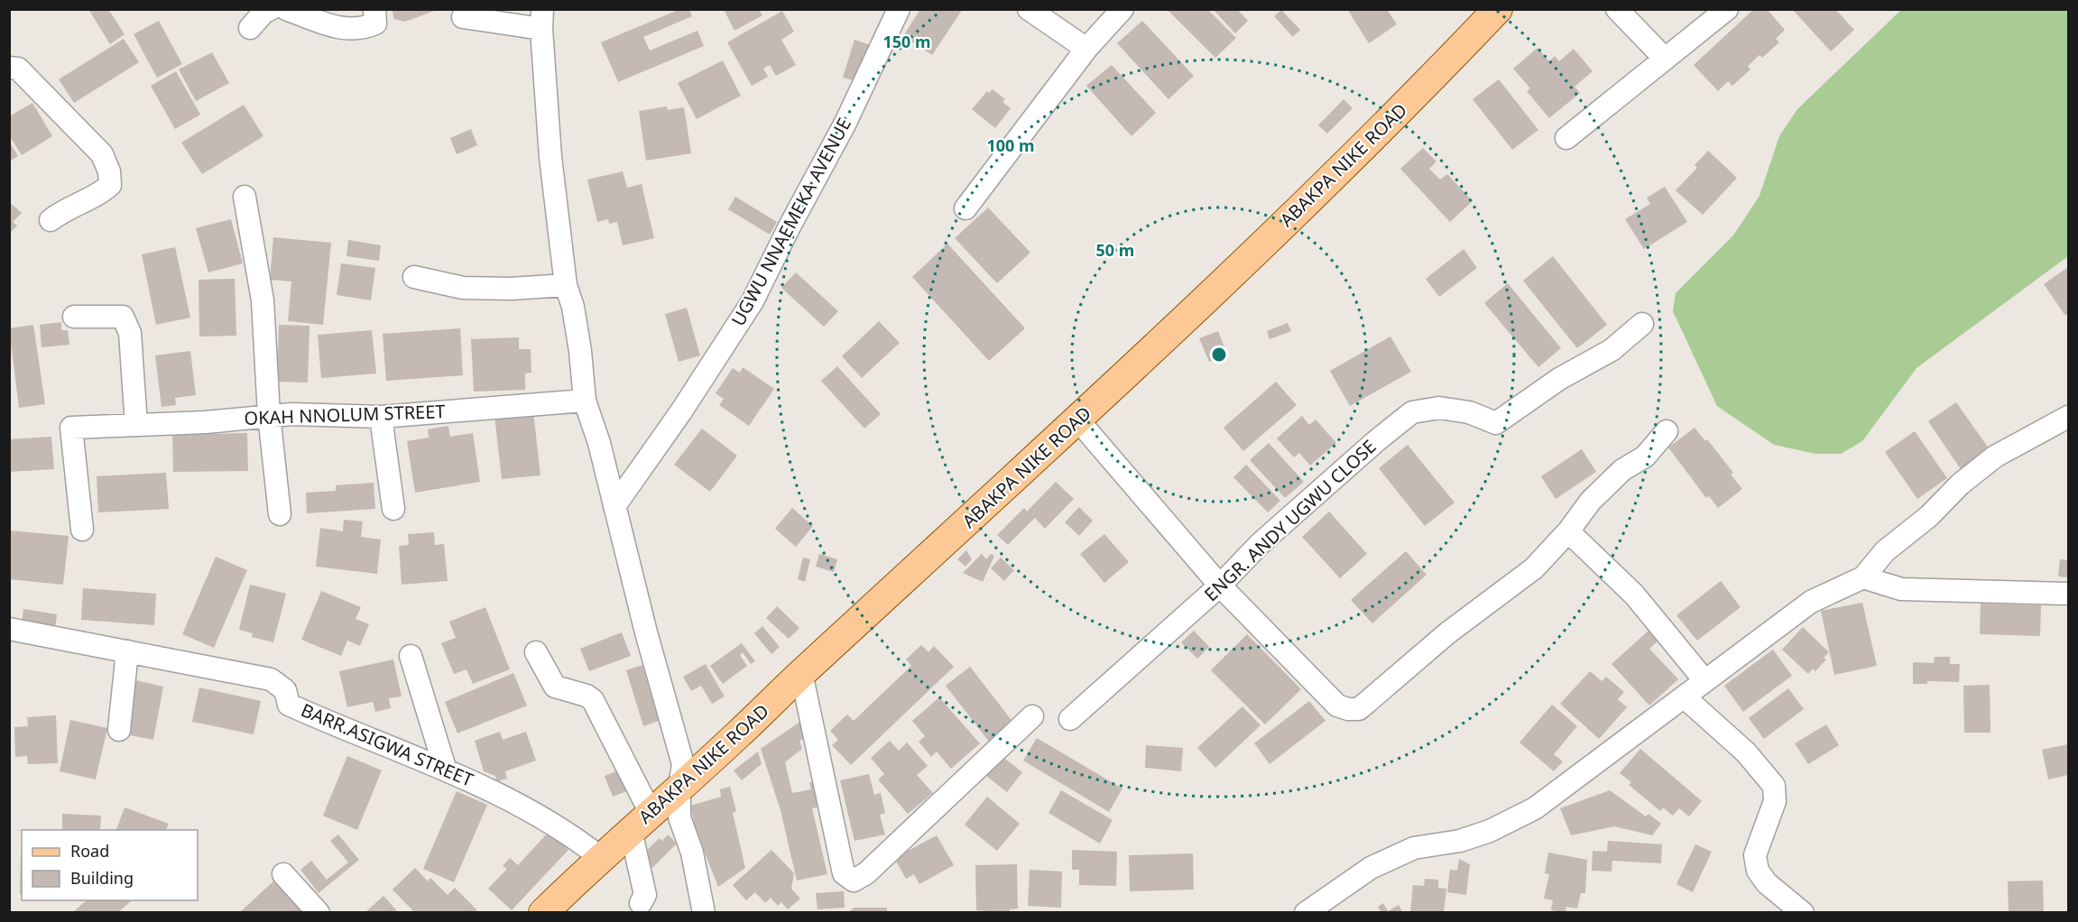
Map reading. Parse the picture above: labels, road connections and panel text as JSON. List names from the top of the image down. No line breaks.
{"streets":{"main road":["ABAKPA NIKE ROAD"],"street":["UGWU NNAEMEKA AVENUE","OKAH NNOLUM STREET","ENGR. ANDY UGWU CLOSE","BARR.ASIGWA STREET"]},"crossings":[["ABAKPA NIKE ROAD","BARR.ASIGWA STREET"]],"legend":["Road","Building"],"rings":["150 m","100 m","50 m"]}
